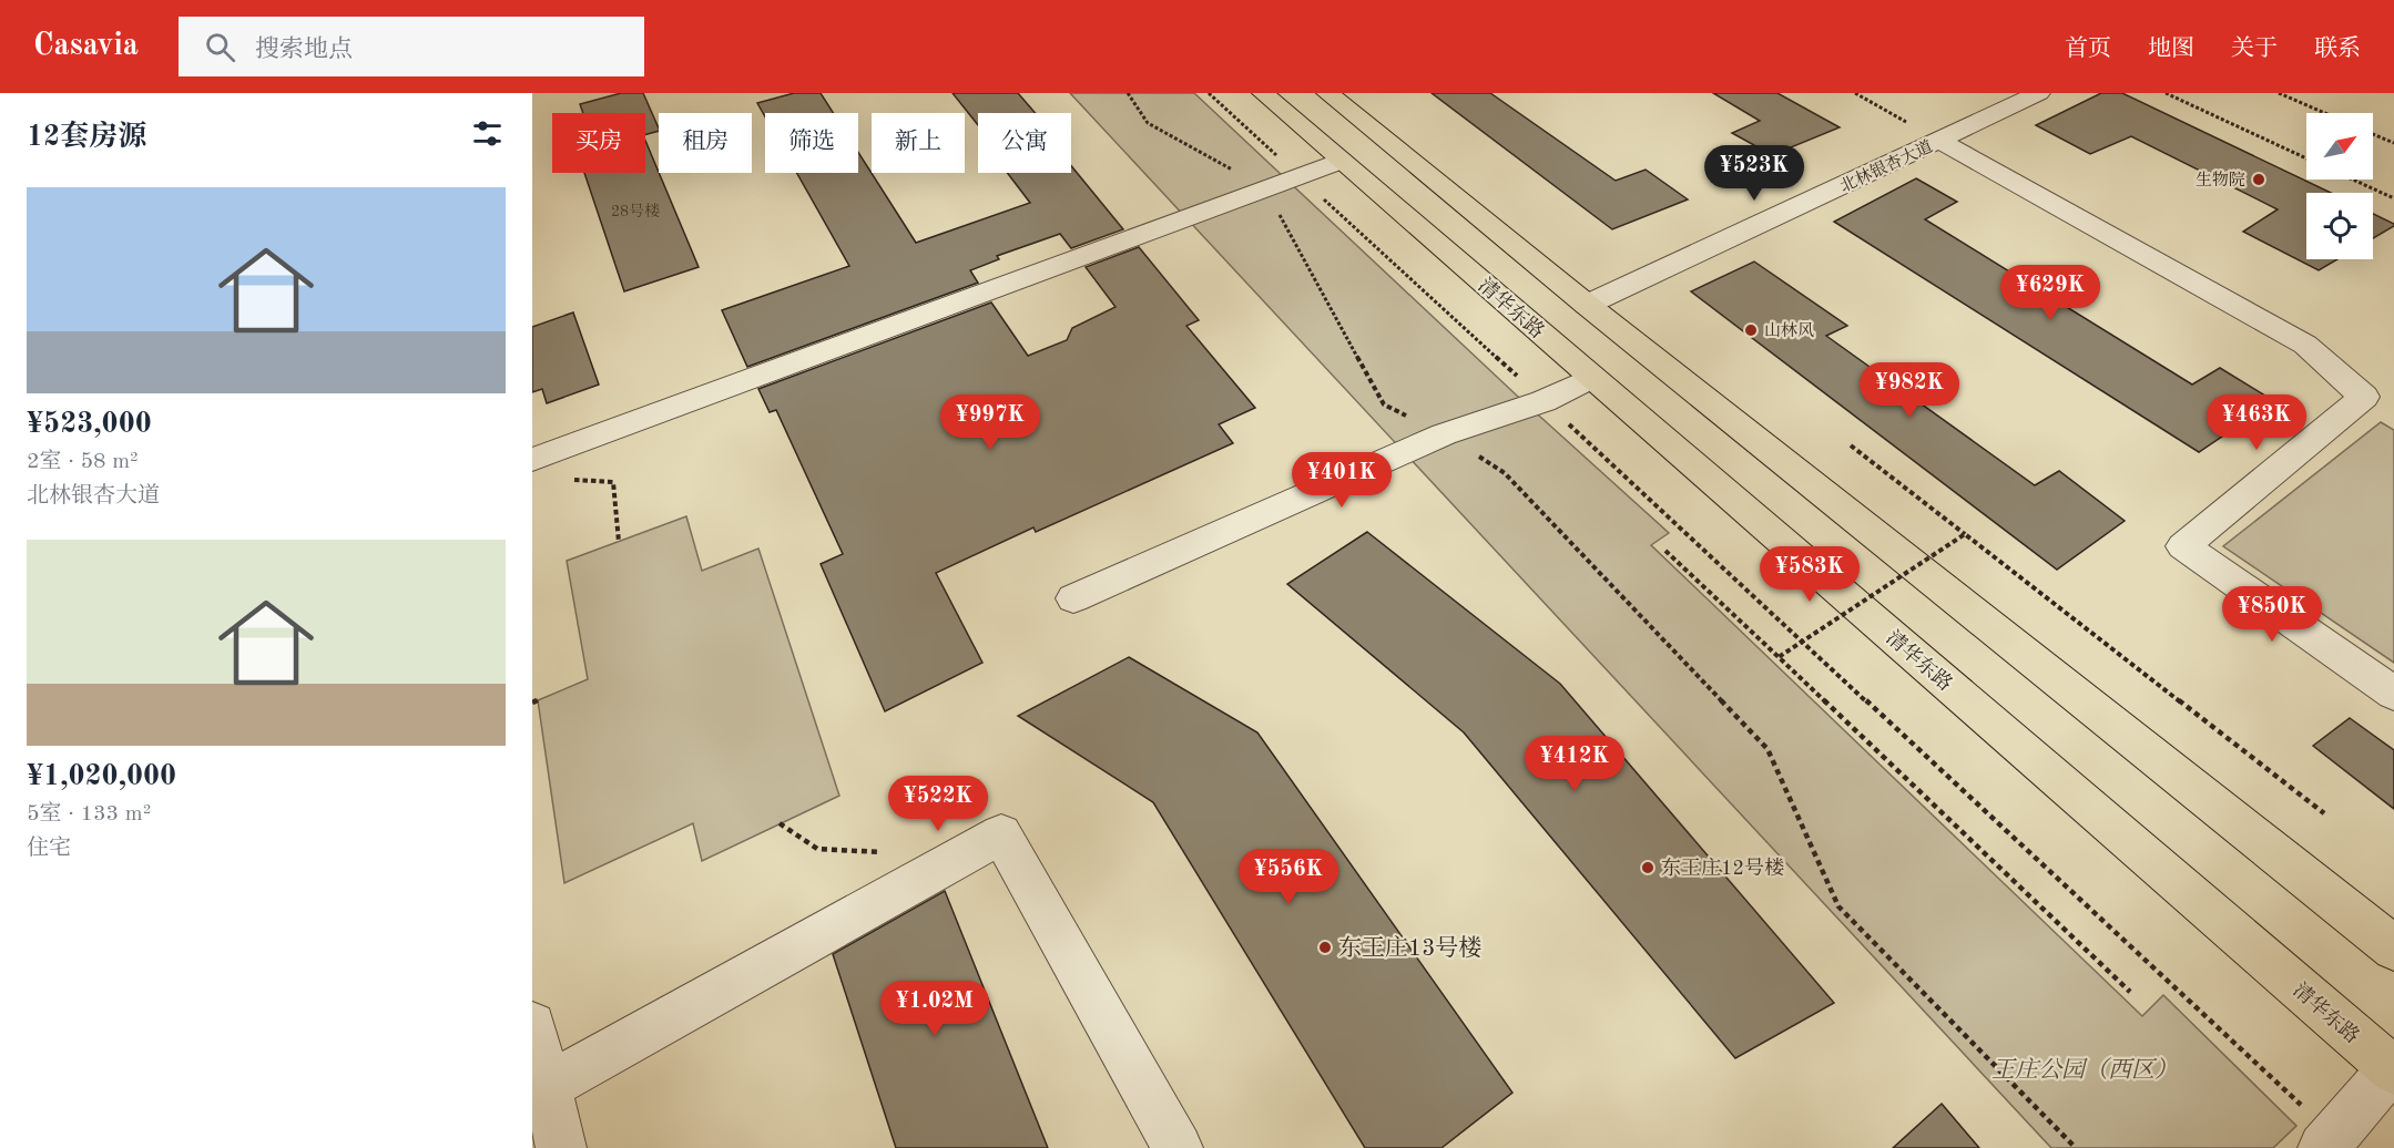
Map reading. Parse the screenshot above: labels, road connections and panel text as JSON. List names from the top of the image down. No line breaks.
{"streets":{"main road":["清华东路"],"street":["北林银杏大道"]},"parks":["王庄公园（西区）"],"places":["生物院","山林风","东王庄12号楼","东王庄13号楼"],"house_numbers":["28号楼"],"north":"top right","page":{"header":"Casavia","search":"搜索地点","nav":["首页","地图","关于","联系"],"heading":"12套房源","chip":["买房","租房","筛选","新上","公寓"],"price":["¥523K","¥629K","¥982K","¥997K","¥463K","¥401K","¥583K","¥850K","¥412K","¥522K","¥556K","¥1.02M"],"list":[{"name":"¥523,000","note":"2室 · 58 m² · 北林银杏大道"},{"name":"¥1,020,000","note":"5室 · 133 m² · 住宅"}]}}
